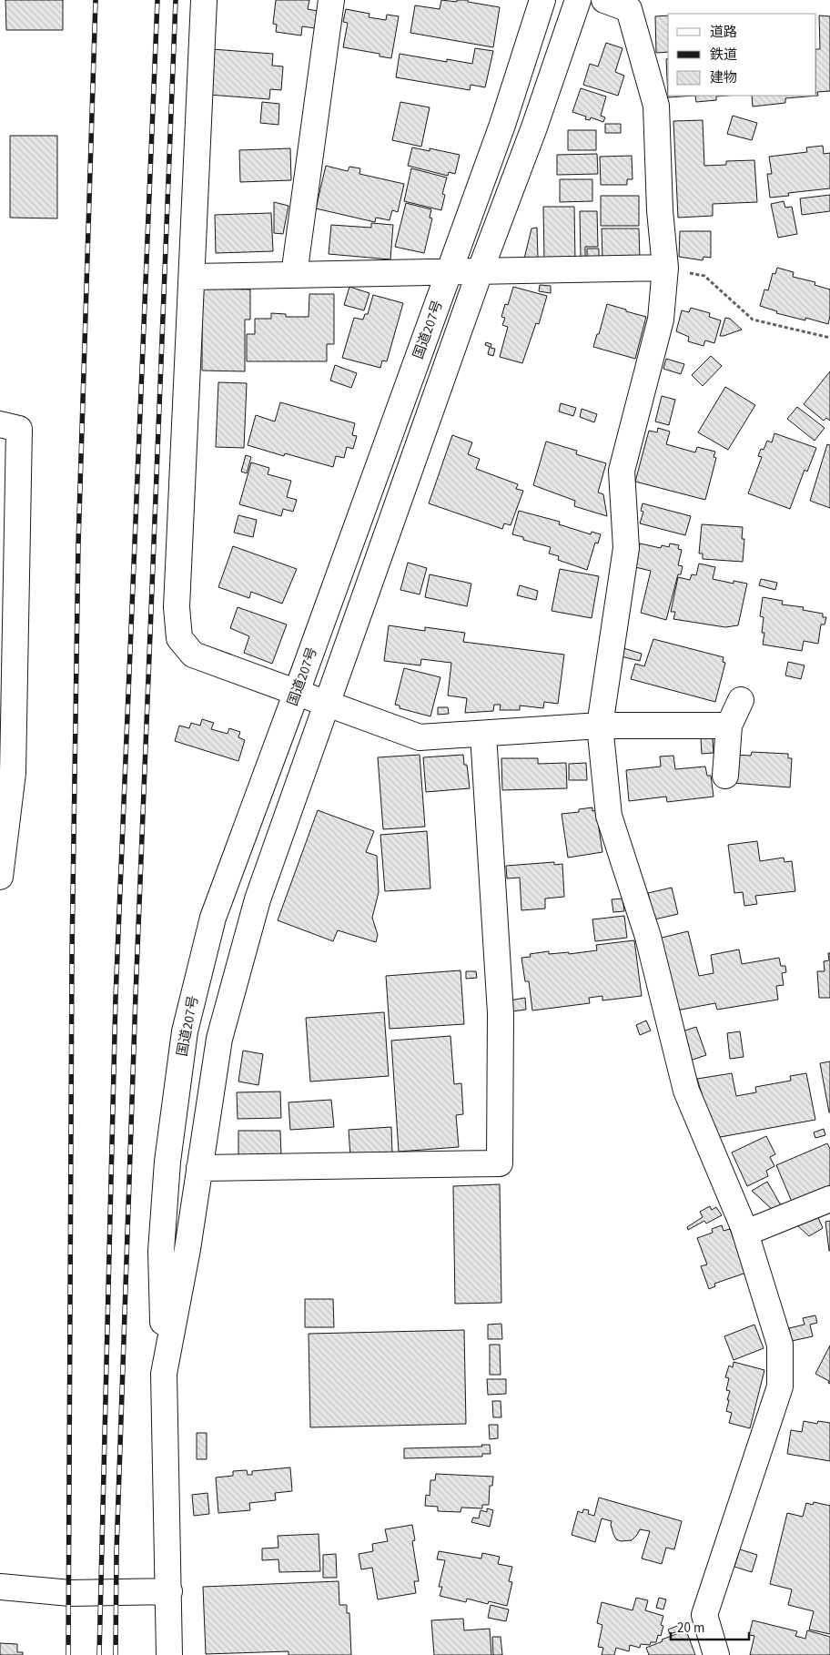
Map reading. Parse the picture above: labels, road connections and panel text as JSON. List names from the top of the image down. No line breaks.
{"streets":{"street":["国道207号"]},"legend":["道路","鉄道","建物"],"scale_bar":"20 m"}
